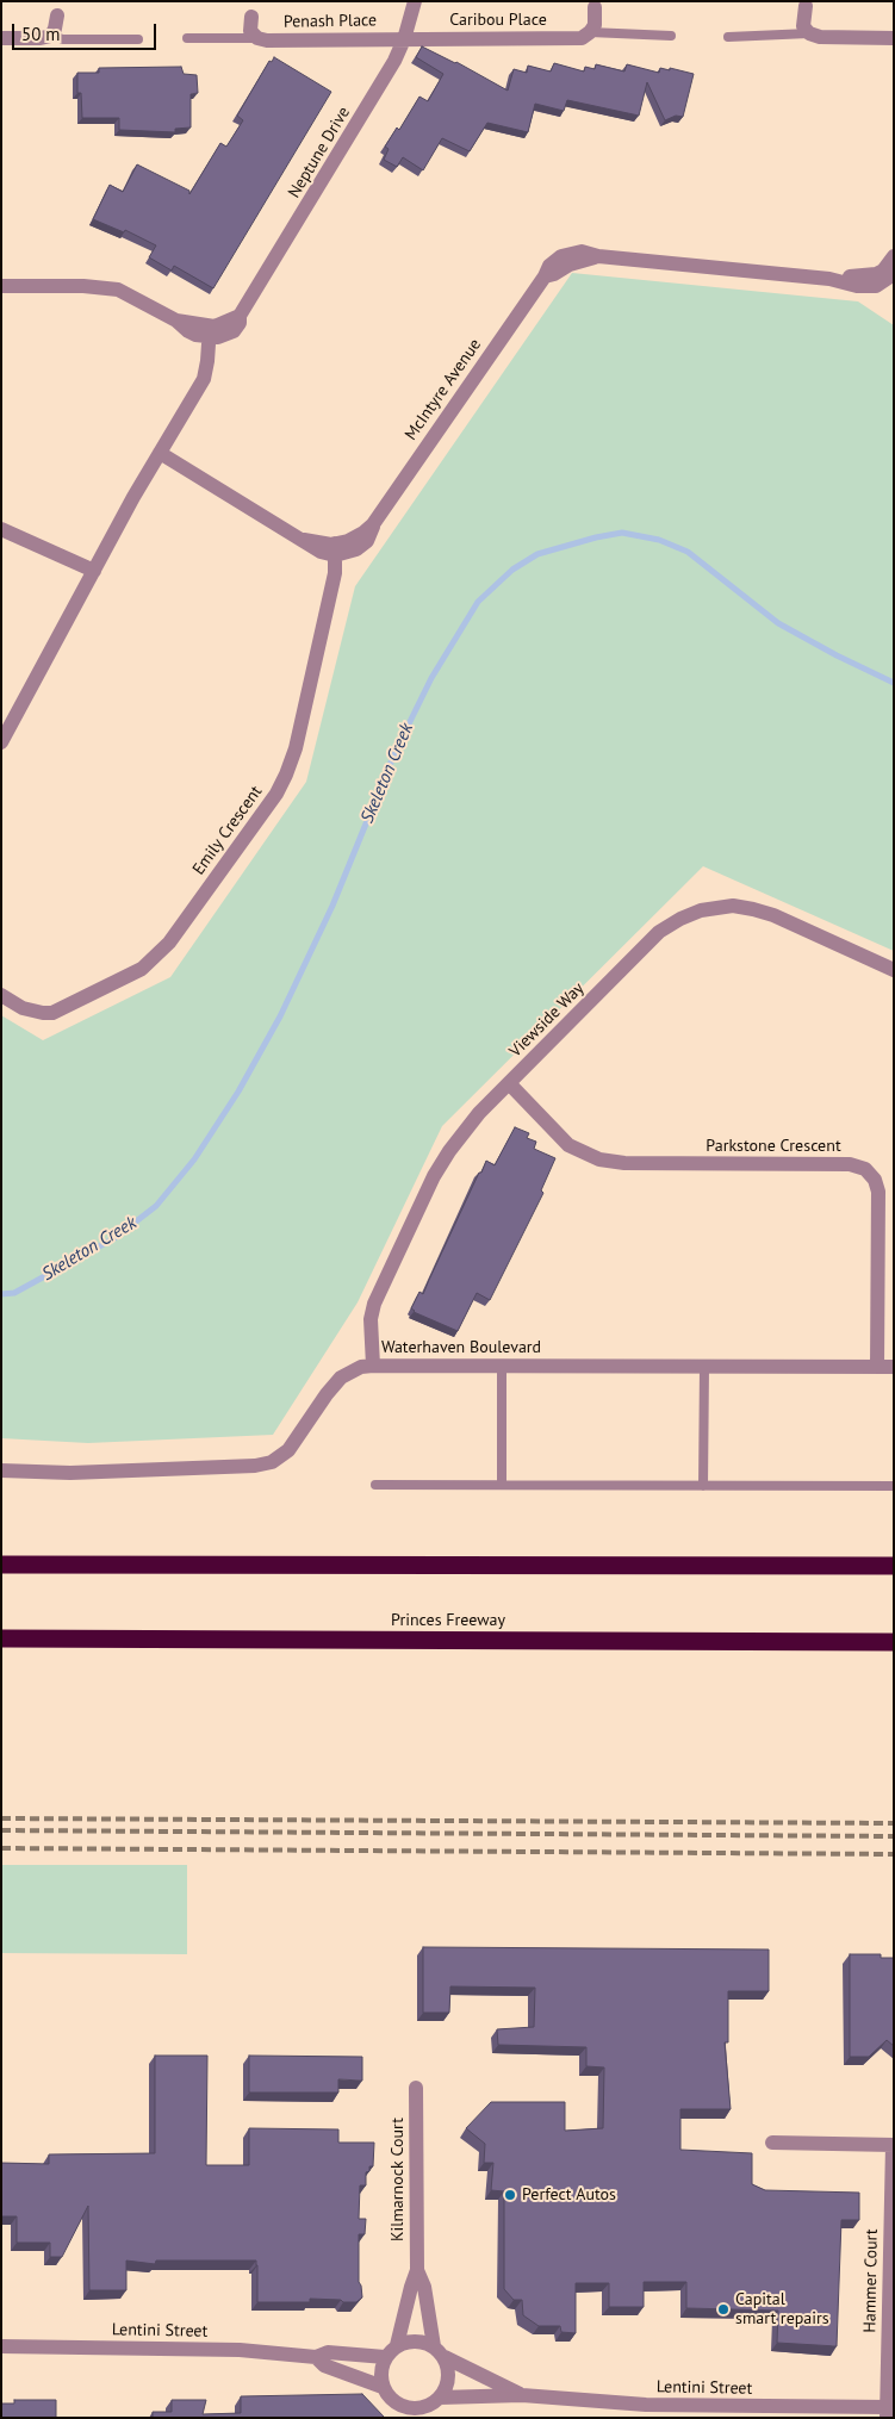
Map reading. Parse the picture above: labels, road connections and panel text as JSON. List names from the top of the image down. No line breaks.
{"streets":{"highway":["Princes Freeway"],"street":["Caribou Place","Penash Place","Neptune Drive","McIntyre Avenue","Emily Crescent","Viewside Way","Parkstone Crescent","Waterhaven Boulevard","Kilmarnock Court","Hammer Court","Lentini Street"]},"crossings":[["Caribou Place","Penash Place"],["Caribou Place","Neptune Drive"],["Penash Place","Neptune Drive"],["McIntyre Avenue","Emily Crescent"],["Viewside Way","Parkstone Crescent"],["Viewside Way","Waterhaven Boulevard"],["Parkstone Crescent","Waterhaven Boulevard"],["Kilmarnock Court","Lentini Street"],["Hammer Court","Lentini Street"]],"water":["Skeleton Creek"],"places":["Perfect Autos","Capital smart repairs"],"scale_bar":"50 m"}
